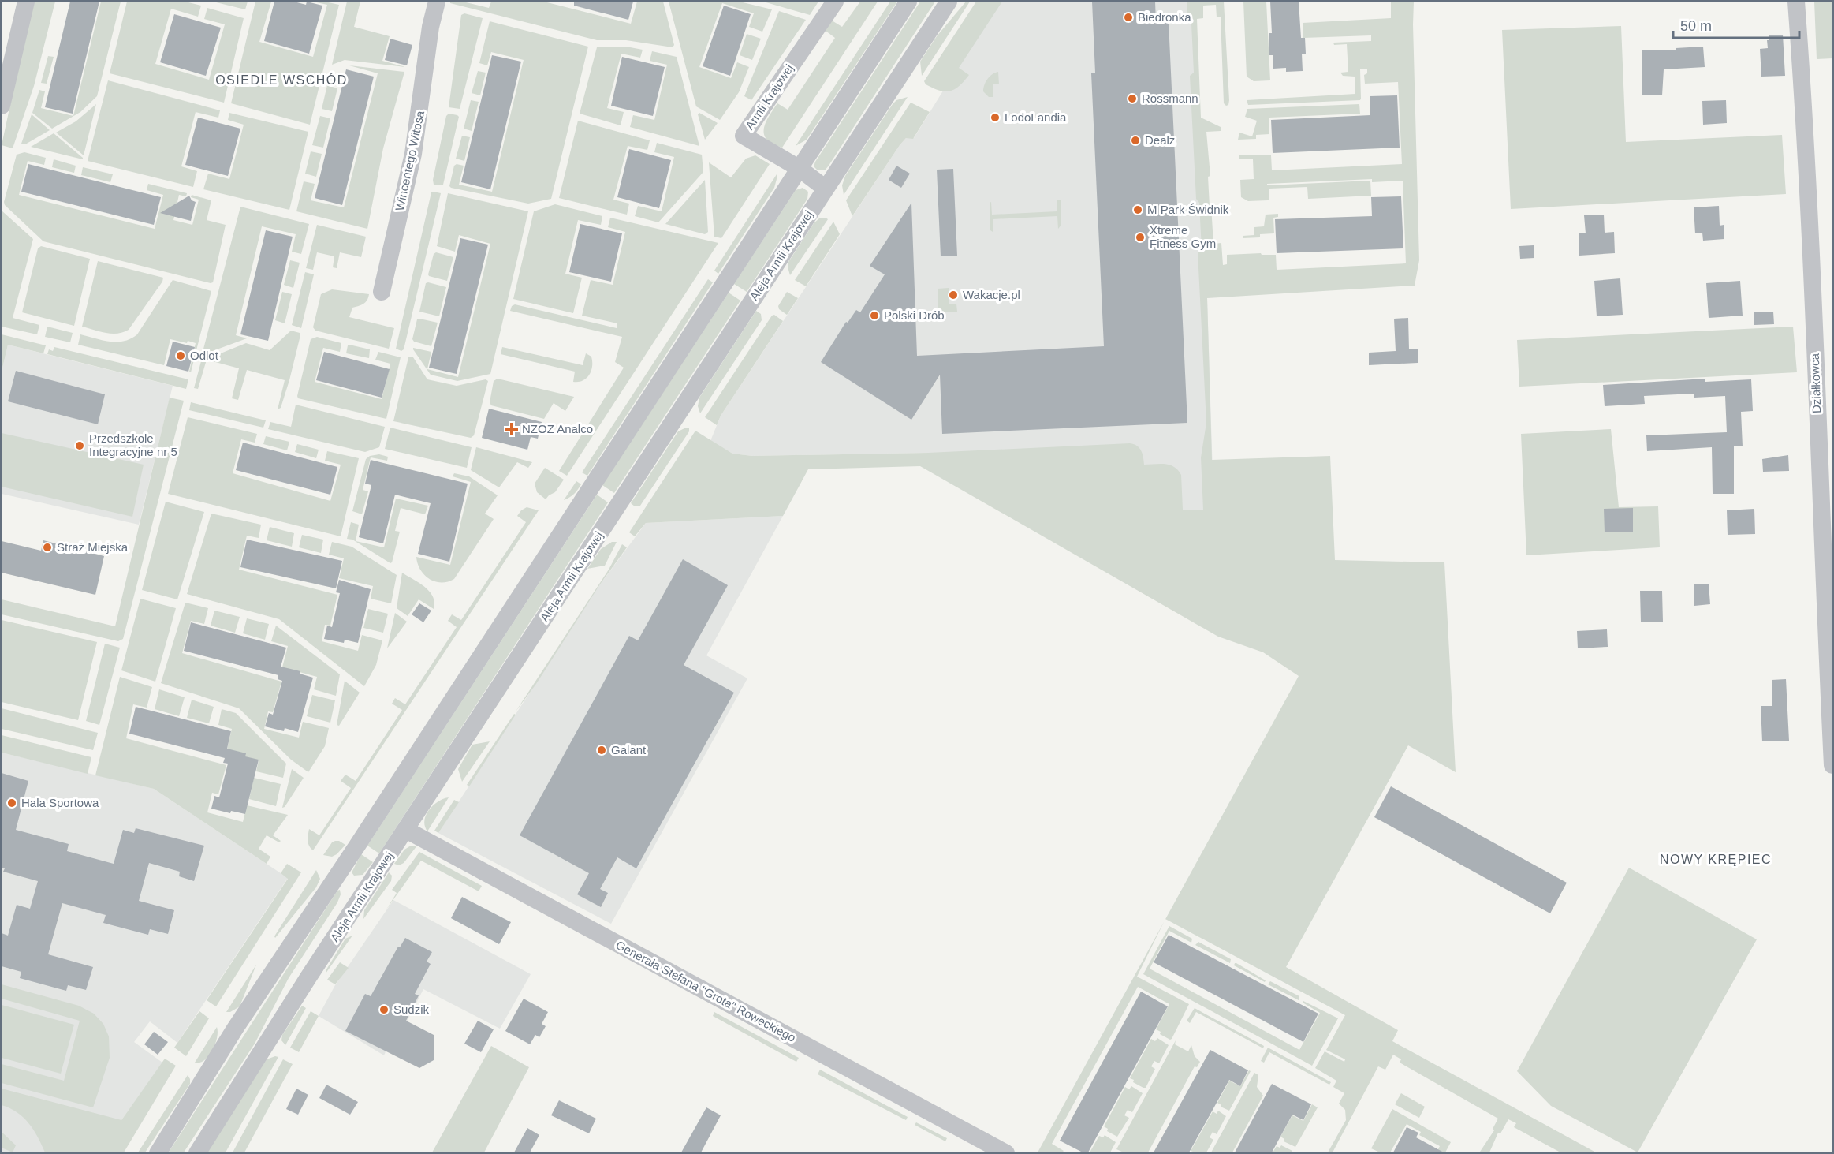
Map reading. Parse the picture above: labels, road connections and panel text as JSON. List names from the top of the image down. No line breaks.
{"streets":{"street":["Armii Krajowej","Wincentego Witosa","Aleja Armii Krajowej","Działkowca","Generała Stefana \"Grota\" Roweckiego"]},"crossings":[["Armii Krajowej","Aleja Armii Krajowej"],["Aleja Armii Krajowej","Generała Stefana \"Grota\" Roweckiego"]],"districts":["OSIEDLE WSCHÓD","NOWY KRĘPIEC"],"places":{"other":["Biedronka","Rossmann","LodoLandia","Dealz","M Park Świdnik","Xtreme Fitness Gym","Wakacje.pl","Polski Drób","Odlot","Przedszkole Integracyjne nr 5","Straż Miejska","Galant","Hala Sportowa","Sudzik"],"health":["NZOZ Analco"]},"scale_bar":"50 m"}
